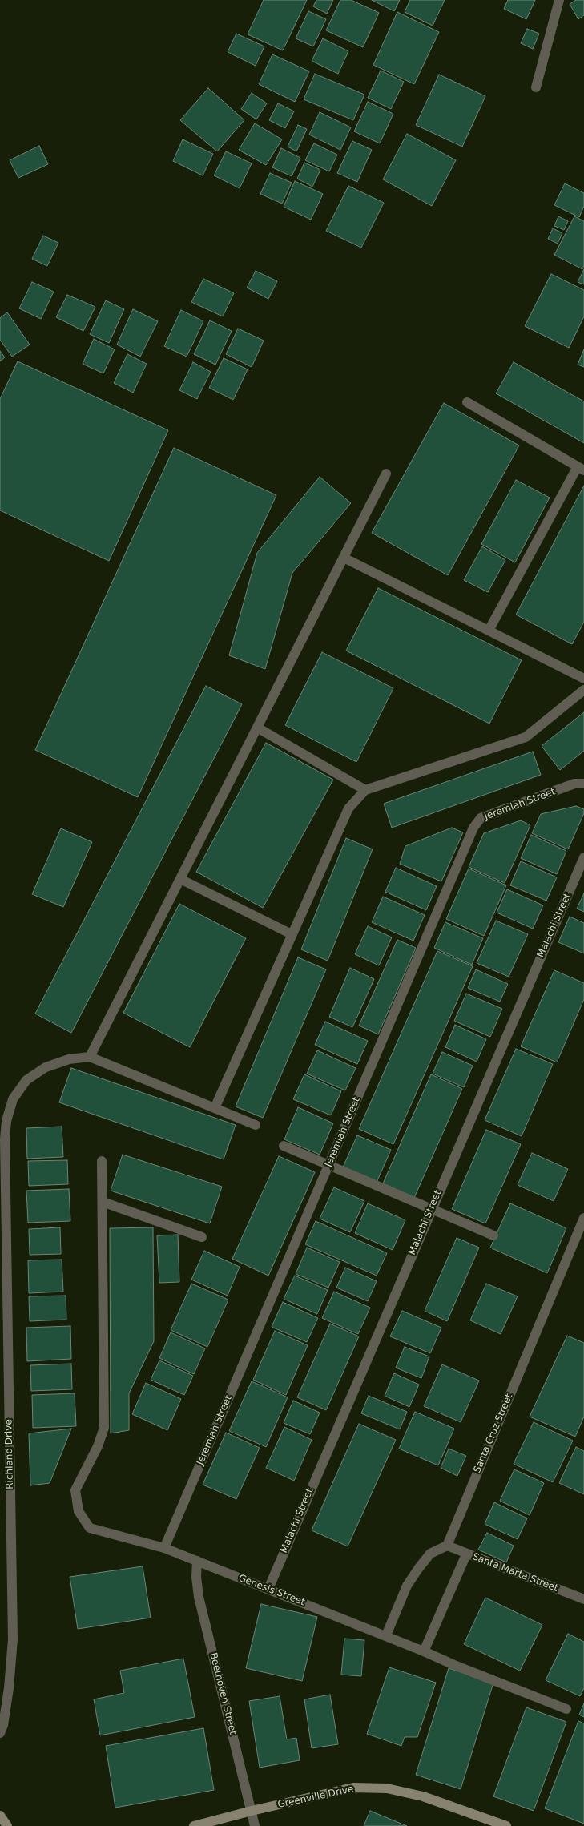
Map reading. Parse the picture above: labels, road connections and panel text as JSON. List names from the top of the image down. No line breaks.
{"streets":{"street":["Jeremiah Street","Malachi Street","Santa Cruz Street","Richland Drive","Santa Marta Street","Genesis Street","Beethoven Street","Greenville Drive"]},"crossings":[["Jeremiah Street","Genesis Street"],["Malachi Street","Genesis Street"],["Santa Cruz Street","Santa Marta Street"],["Genesis Street","Beethoven Street"],["Beethoven Street","Greenville Drive"]]}
